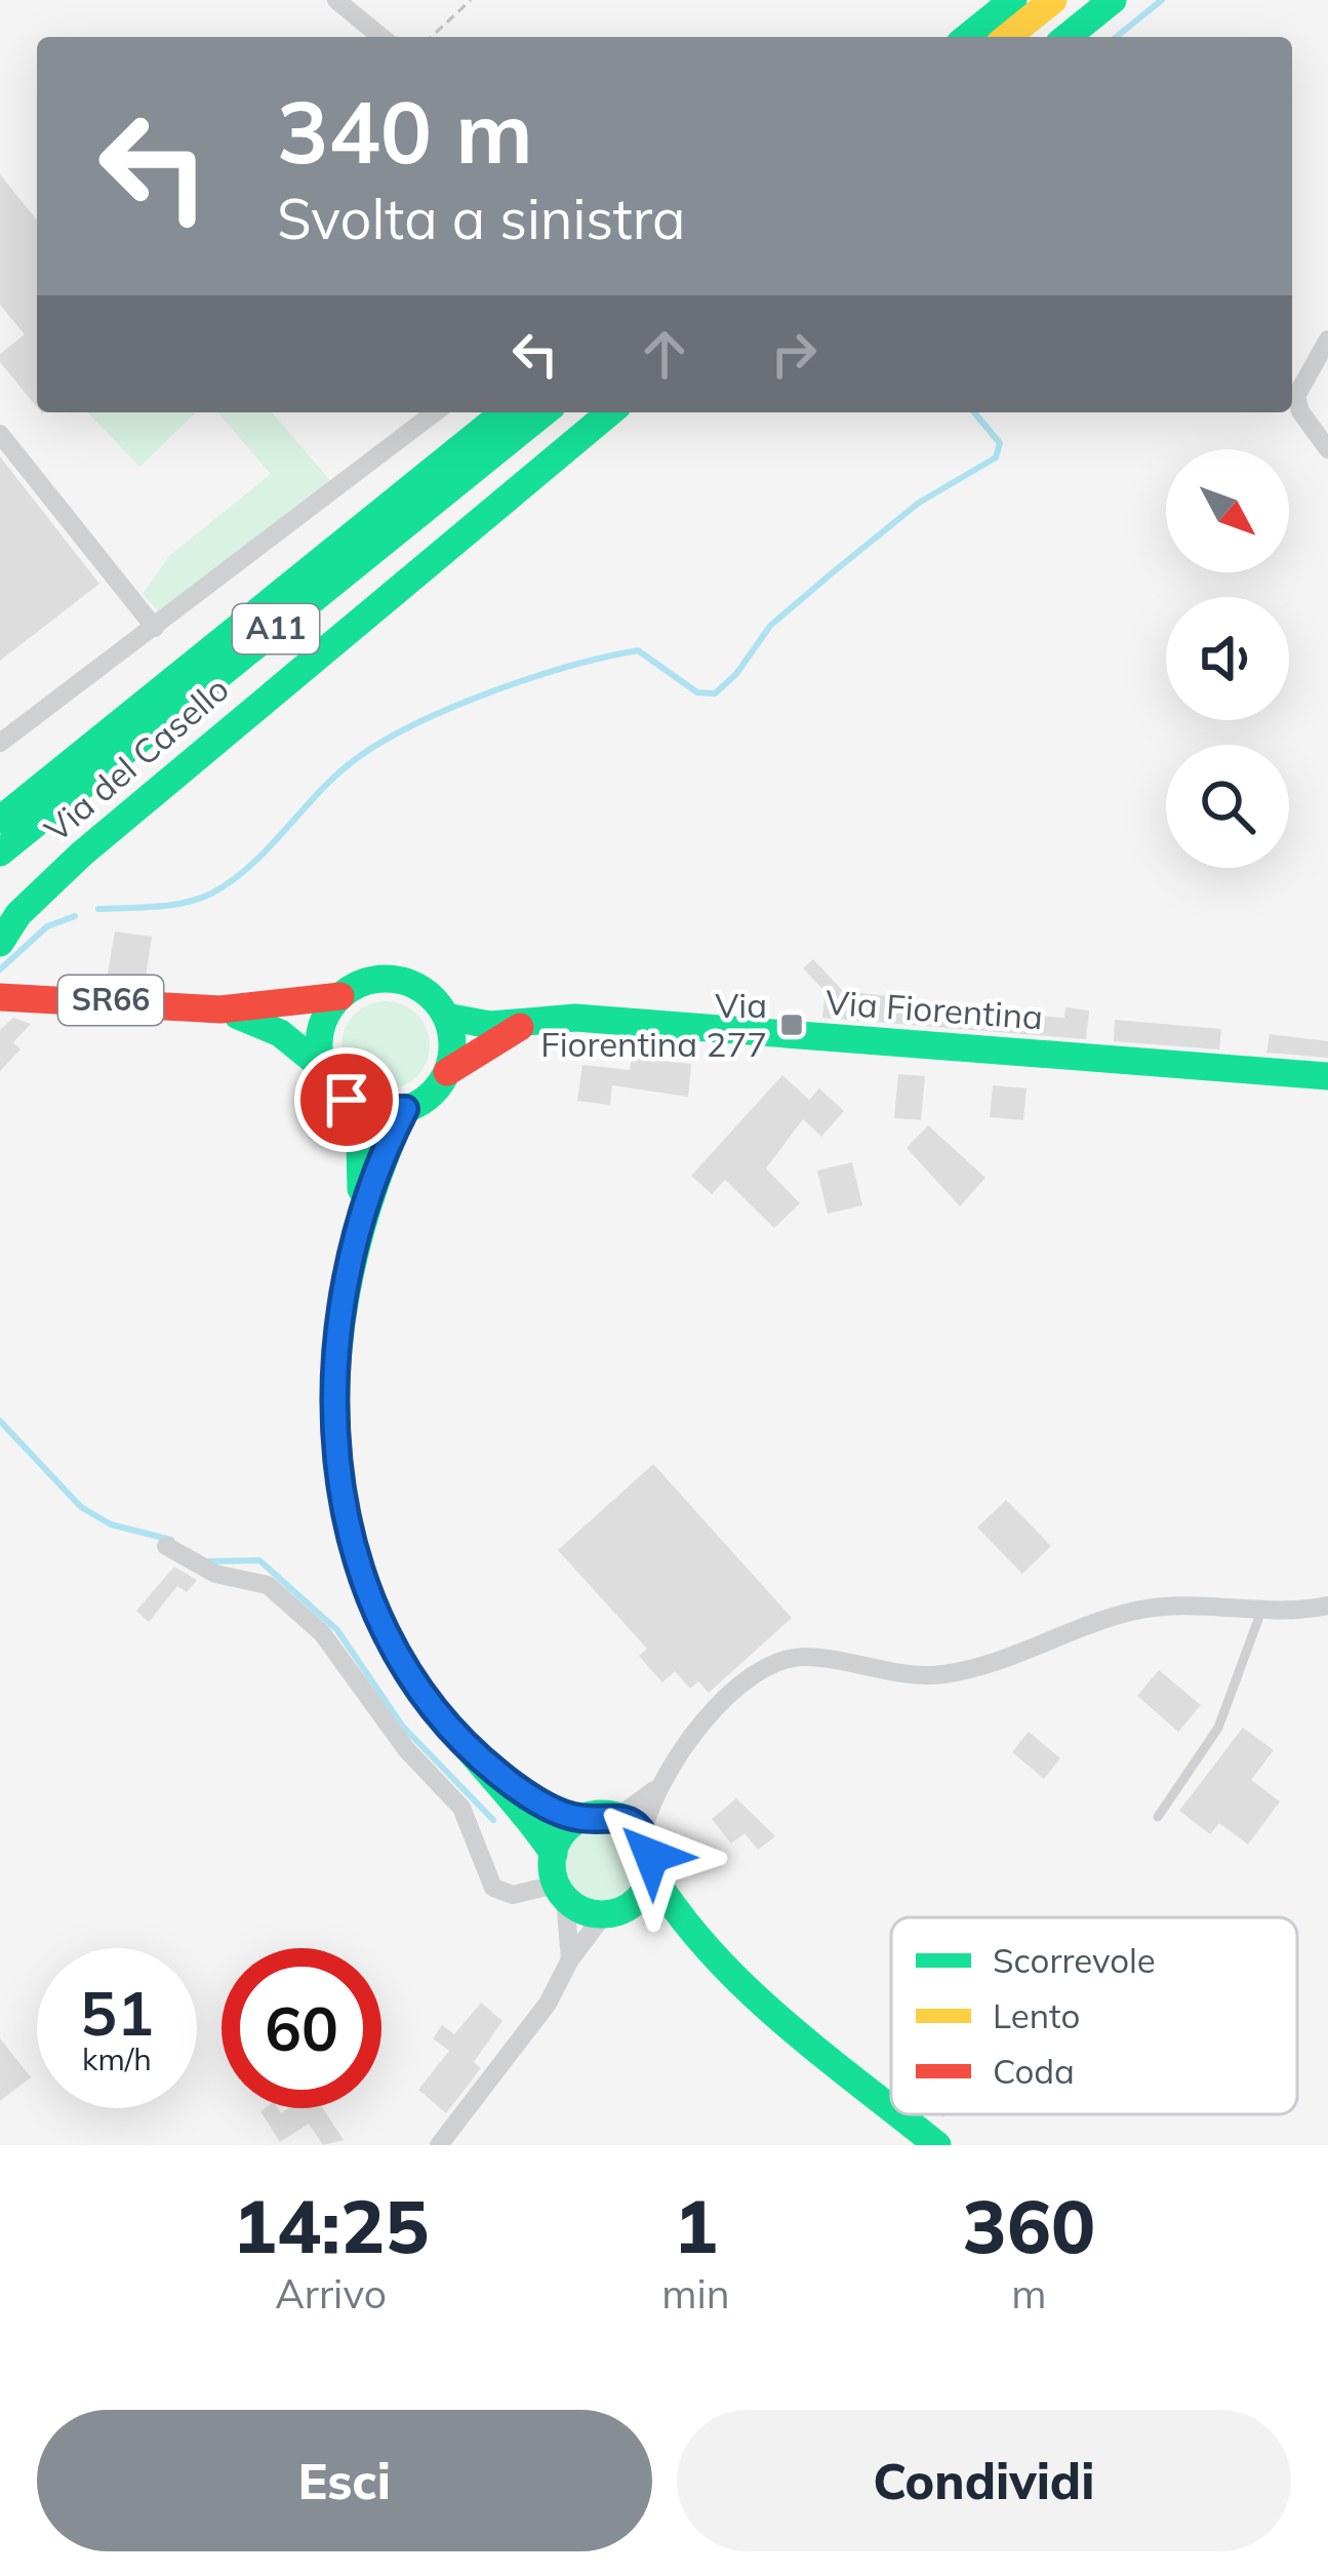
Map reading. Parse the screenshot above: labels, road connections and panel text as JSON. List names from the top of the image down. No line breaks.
{"streets":{"main road":["A11","Via del Casello","SR66","Via Fiorentina"]},"crossings":[["SR66","Via Fiorentina"]],"places":{"transit":["Via Fiorentina 277"]},"legend":["Scorrevole","Lento","Coda"],"north":"bottom right","page":{"turn":["340 m","Svolta a sinistra"],"speed":"51 km/h","limit":"60","eta":["14:25","Arrivo","1","min","360","m"],"buttons":["Esci","Condividi"]}}
